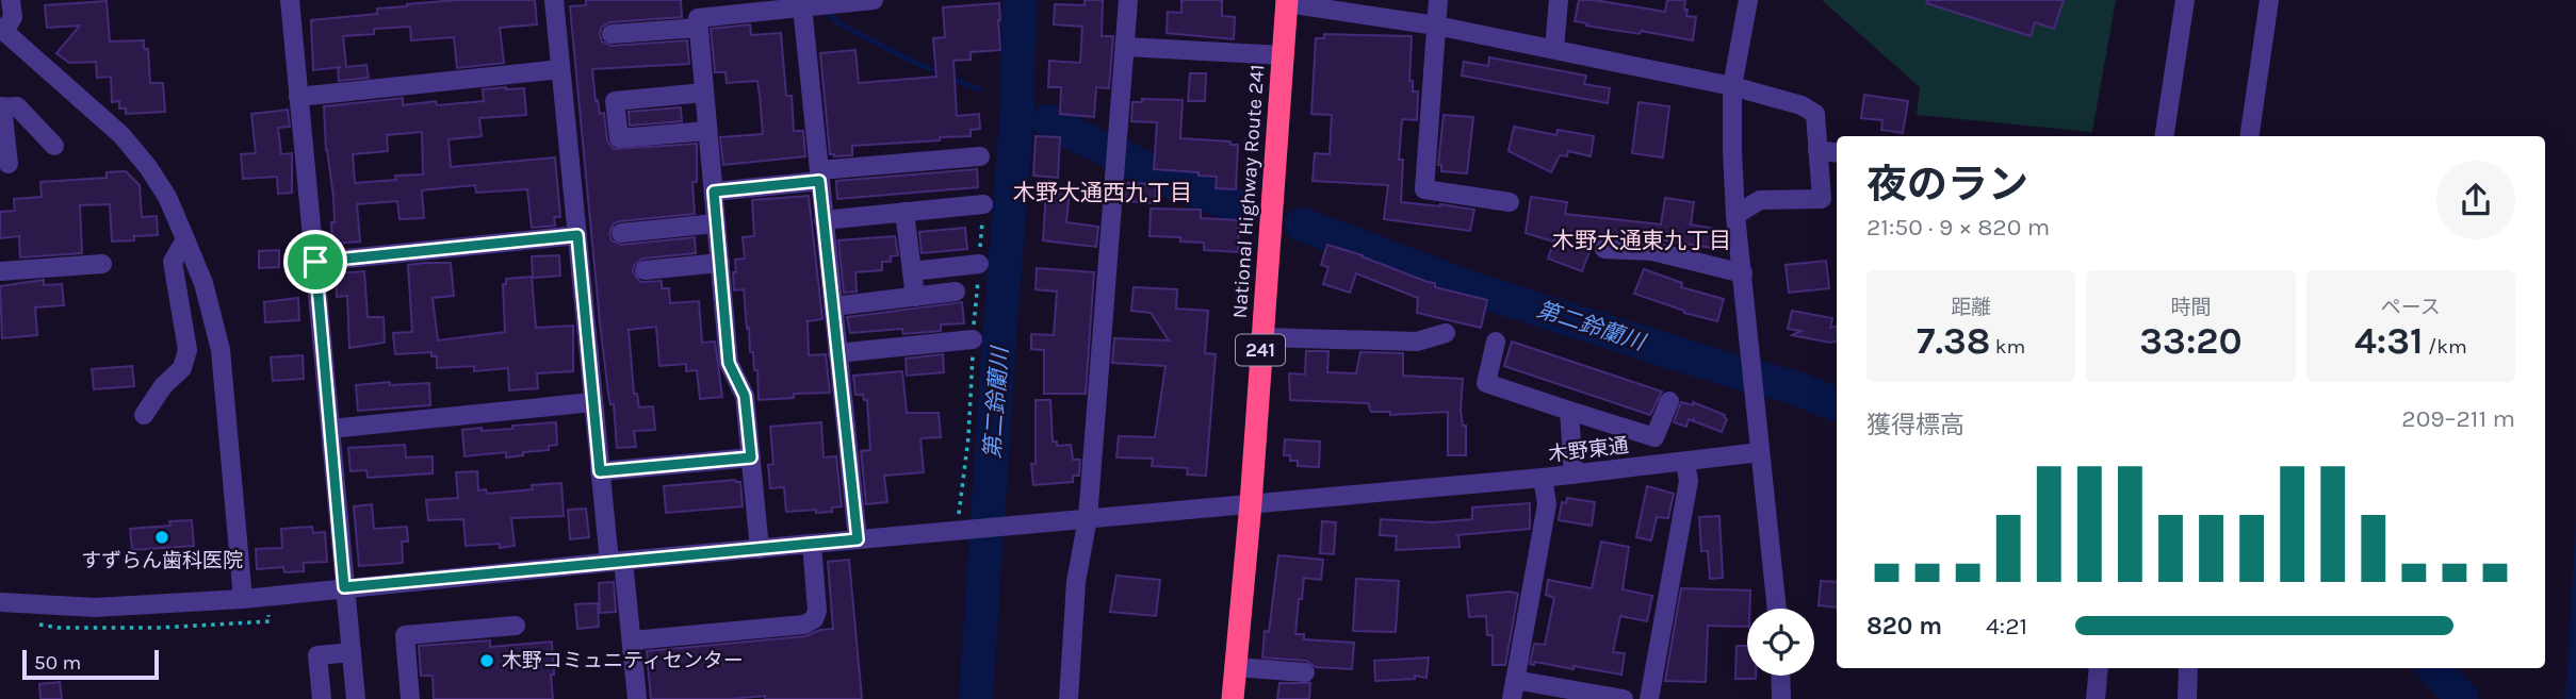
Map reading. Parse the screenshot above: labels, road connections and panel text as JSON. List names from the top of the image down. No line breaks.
{"streets":{"highway":["National Highway Route 241","241"],"street":["木野東通"]},"crossings":[["National Highway Route 241","木野東通"]],"districts":["木野大通西九丁目","木野大通東九丁目"],"water":["第二鈴蘭川"],"places":["すずらん歯科医院","木野コミュニティセンター"],"scale_bar":"50 m","page":{"heading":["夜のラン","21:50 · 9 × 820 m"],"stats":[["距離","7.38 km"],["時間","33:20"],["ペース","4:31 /km"]],"chart":["獲得標高","209–211 m"],"list":[{"name":"820 m","note":"4:21"}],"scale":"50 m"}}
